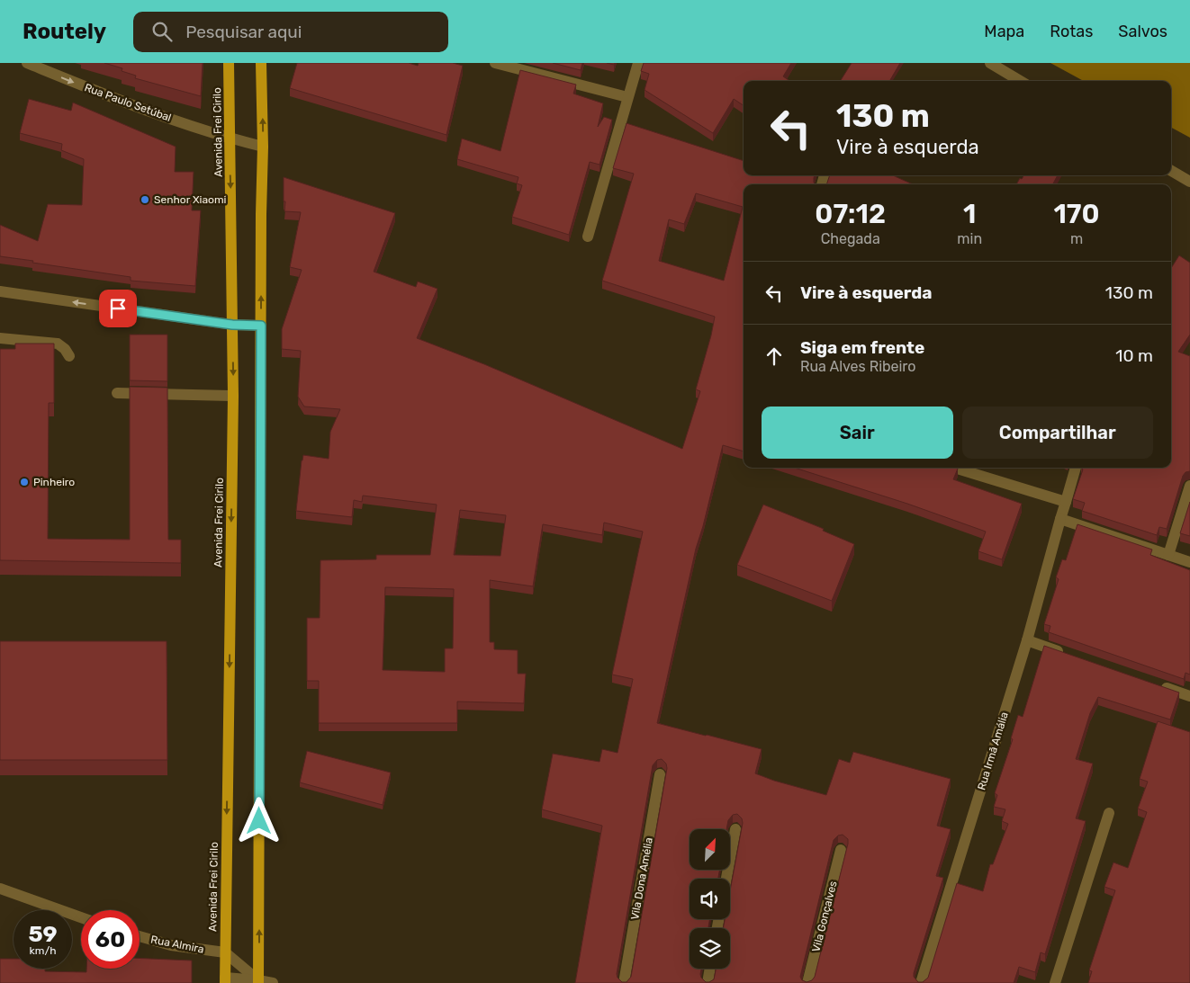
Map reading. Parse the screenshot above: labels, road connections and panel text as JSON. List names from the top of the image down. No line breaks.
{"streets":{"main road":["Avenida Frei Cirilo"],"street":["Rua Paulo Setúbal","Rua Irmã Amália","Vila Dona Amélia","Vila Gonçalves","Rua Almira"]},"crossings":[["Rua Paulo Setúbal","Avenida Frei Cirilo"],["Avenida Frei Cirilo","Rua Almira"]],"one_way":["Rua Paulo Setúbal"],"places":["Senhor Xiaomi","Pinheiro"],"north":"top right","page":{"header":"Routely","search":"Pesquisar aqui","nav":["Mapa","Rotas","Salvos"],"turn":["130 m","Vire à esquerda"],"eta":["07:12","Chegada","1","min","170","m"],"list":[{"name":"Vire à esquerda","value":"130 m"},{"name":"Siga em frente","note":"Rua Alves Ribeiro","value":"10 m"}],"buttons":["Sair","Compartilhar"],"speed":"59 km/h","limit":"60"}}
